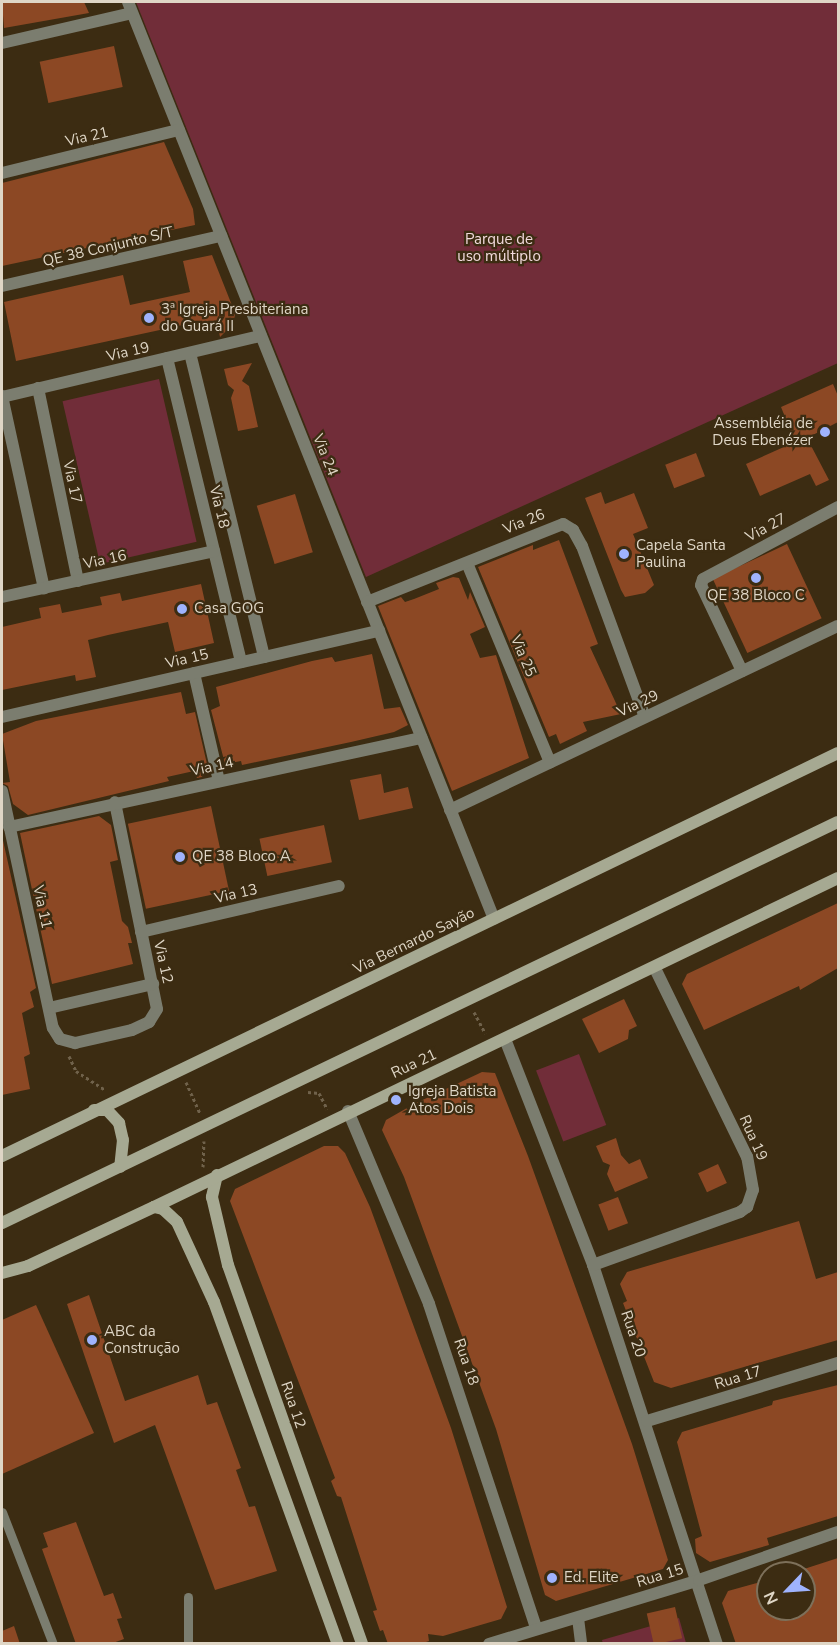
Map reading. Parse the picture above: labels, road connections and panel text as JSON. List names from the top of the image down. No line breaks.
{"streets":{"main road":["Via Bernardo Sayão","Rua 21","Rua 12"],"street":["Via 21","QE 38 Conjunto S/T","Via 19","Via 24","Via 17","Via 18","Via 26","Via 27","Via 16","Via 25","Via 15","Via 29","Via 14","Via 13","Via 11","Via 12","Rua 19","Rua 20","Rua 18","Rua 17","Rua 15"]},"crossings":[["Via 21","Via 24"],["QE 38 Conjunto S/T","Via 24"],["Via 19","Via 24"],["Via 19","Via 17"],["Via 19","Via 18"],["Via 24","Via 26"],["Via 24","Via 15"],["Via 24","Via 29"],["Via 24","Via 14"],["Via 24","Via Bernardo Sayão"],["Via 17","Via 16"],["Via 18","Via 16"],["Via 18","Via 15"],["Via 26","Via 25"],["Via 26","Via 29"],["Via 27","Via 29"],["Via 25","Via 29"],["Via 14","Via 11"],["Via 14","Via 12"],["Via 13","Via 12"],["Via 11","Via 12"],["Rua 21","Rua 19"],["Rua 21","Rua 20"],["Rua 21","Rua 18"],["Rua 21","Rua 12"],["Rua 19","Rua 20"],["Rua 20","Rua 17"],["Rua 20","Rua 15"],["Rua 18","Rua 15"]],"parks":["Parque de uso múltiplo"],"places":["3ª Igreja Presbiteriana do Guará II","Assembléia de Deus Ebenézer","Capela Santa Paulina","QE 38 Bloco C","Casa GOG","QE 38 Bloco A","Igreja Batista Atos Dois","ABC da Construção","Ed. Elite"],"north":"bottom left"}
